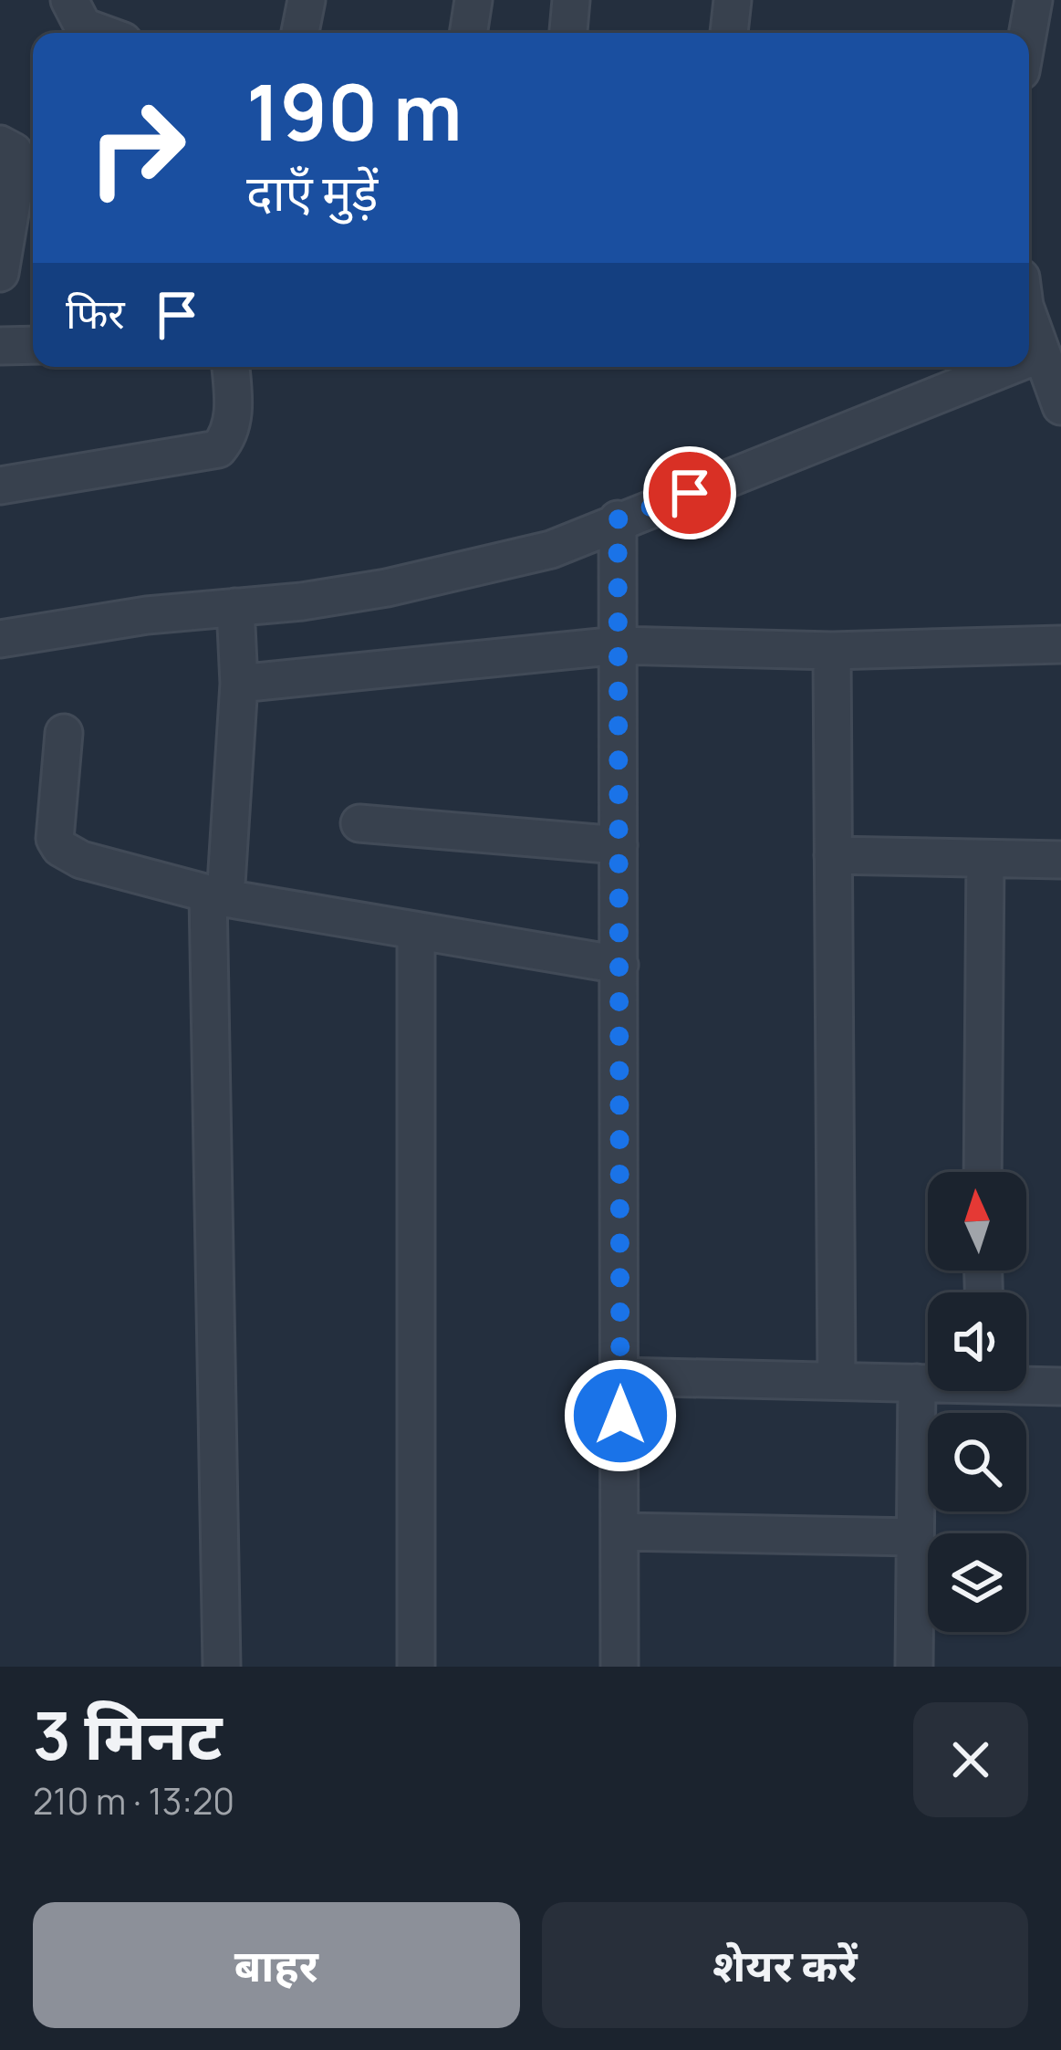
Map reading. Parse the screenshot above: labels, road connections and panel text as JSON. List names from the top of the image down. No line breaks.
{"north":"top","page":{"turn":["190 m","दाएँ मुड़ें"],"then":"फिर","heading":["3 मिनट","210 m · 13:20"],"buttons":["बाहर","शेयर करें"]}}
